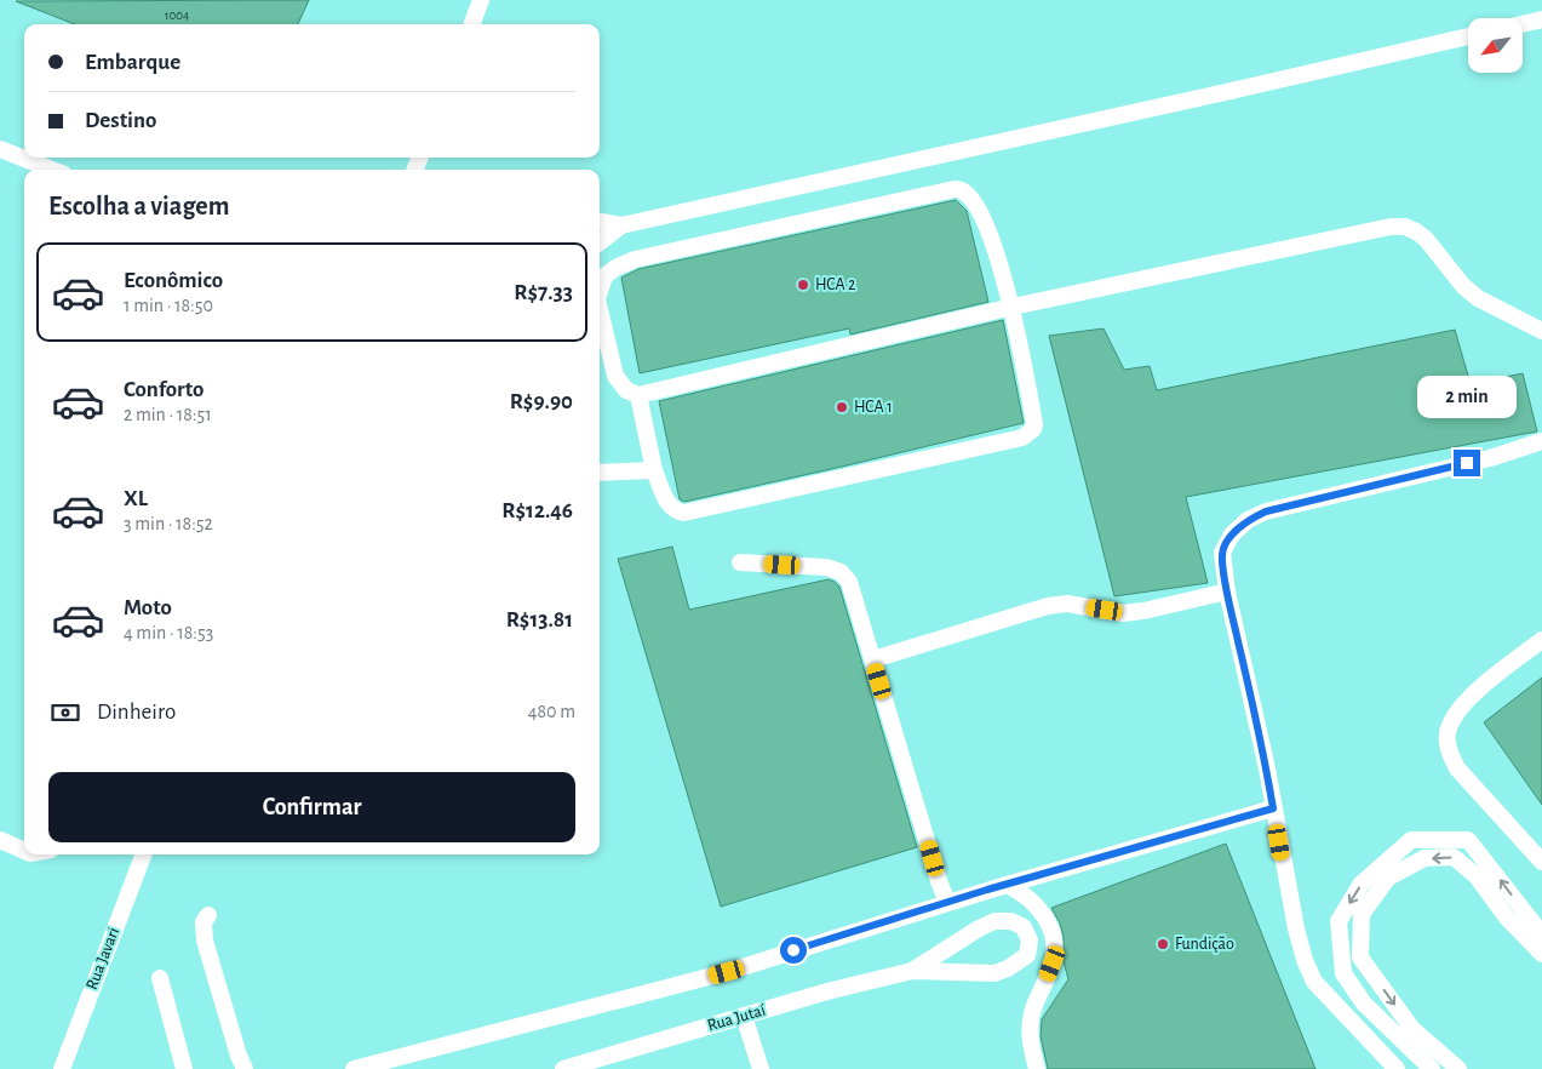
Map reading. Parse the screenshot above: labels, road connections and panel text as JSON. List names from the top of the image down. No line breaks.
{"streets":{"street":["Rua Javari","Rua Jutaí"]},"places":["HCA 2","HCA 1","Fundição"],"house_numbers":["1004"],"north":"bottom left","page":{"banner":["Embarque","Destino"],"heading":"Escolha a viagem","list":[{"name":"Econômico","note":"1 min · 18:50","value":"R$7.33"},{"name":"Conforto","note":"2 min · 18:51","value":"R$9.90"},{"name":"XL","note":"3 min · 18:52","value":"R$12.46"},{"name":"Moto","note":"4 min · 18:53","value":"R$13.81"}],"bubble":"2 min","pay":["Dinheiro","480 m"],"buttons":"Confirmar"}}
